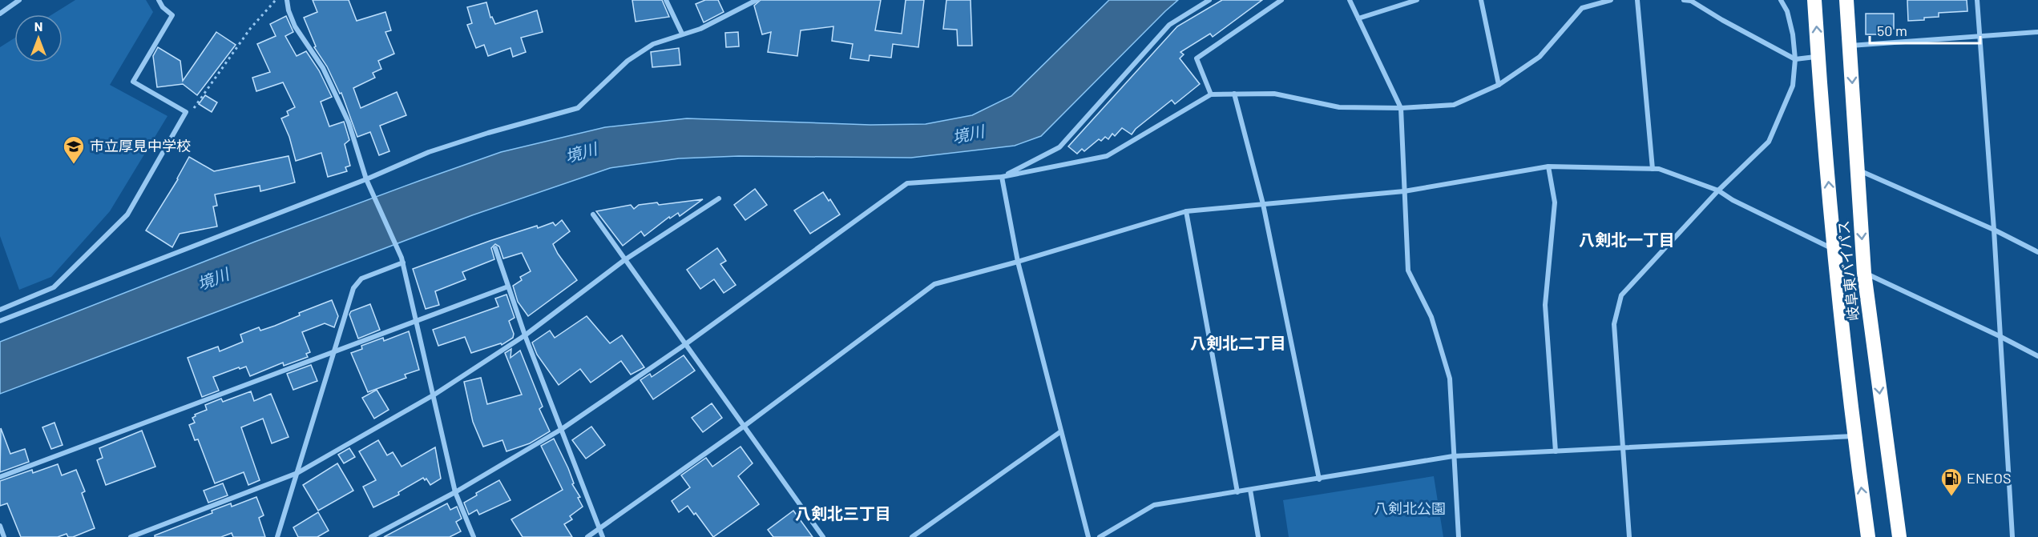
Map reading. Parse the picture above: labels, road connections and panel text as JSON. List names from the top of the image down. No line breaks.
{"streets":{"highway":["岐阜東バイパス"]},"districts":["八剣北一丁目","八剣北二丁目","八剣北三丁目"],"water":["境川"],"parks":["八剣北公園"],"places":{"school or university":["市立厚見中学校"],"fuel station":["ENEOS"]},"scale_bar":"50 m","north":"top"}
